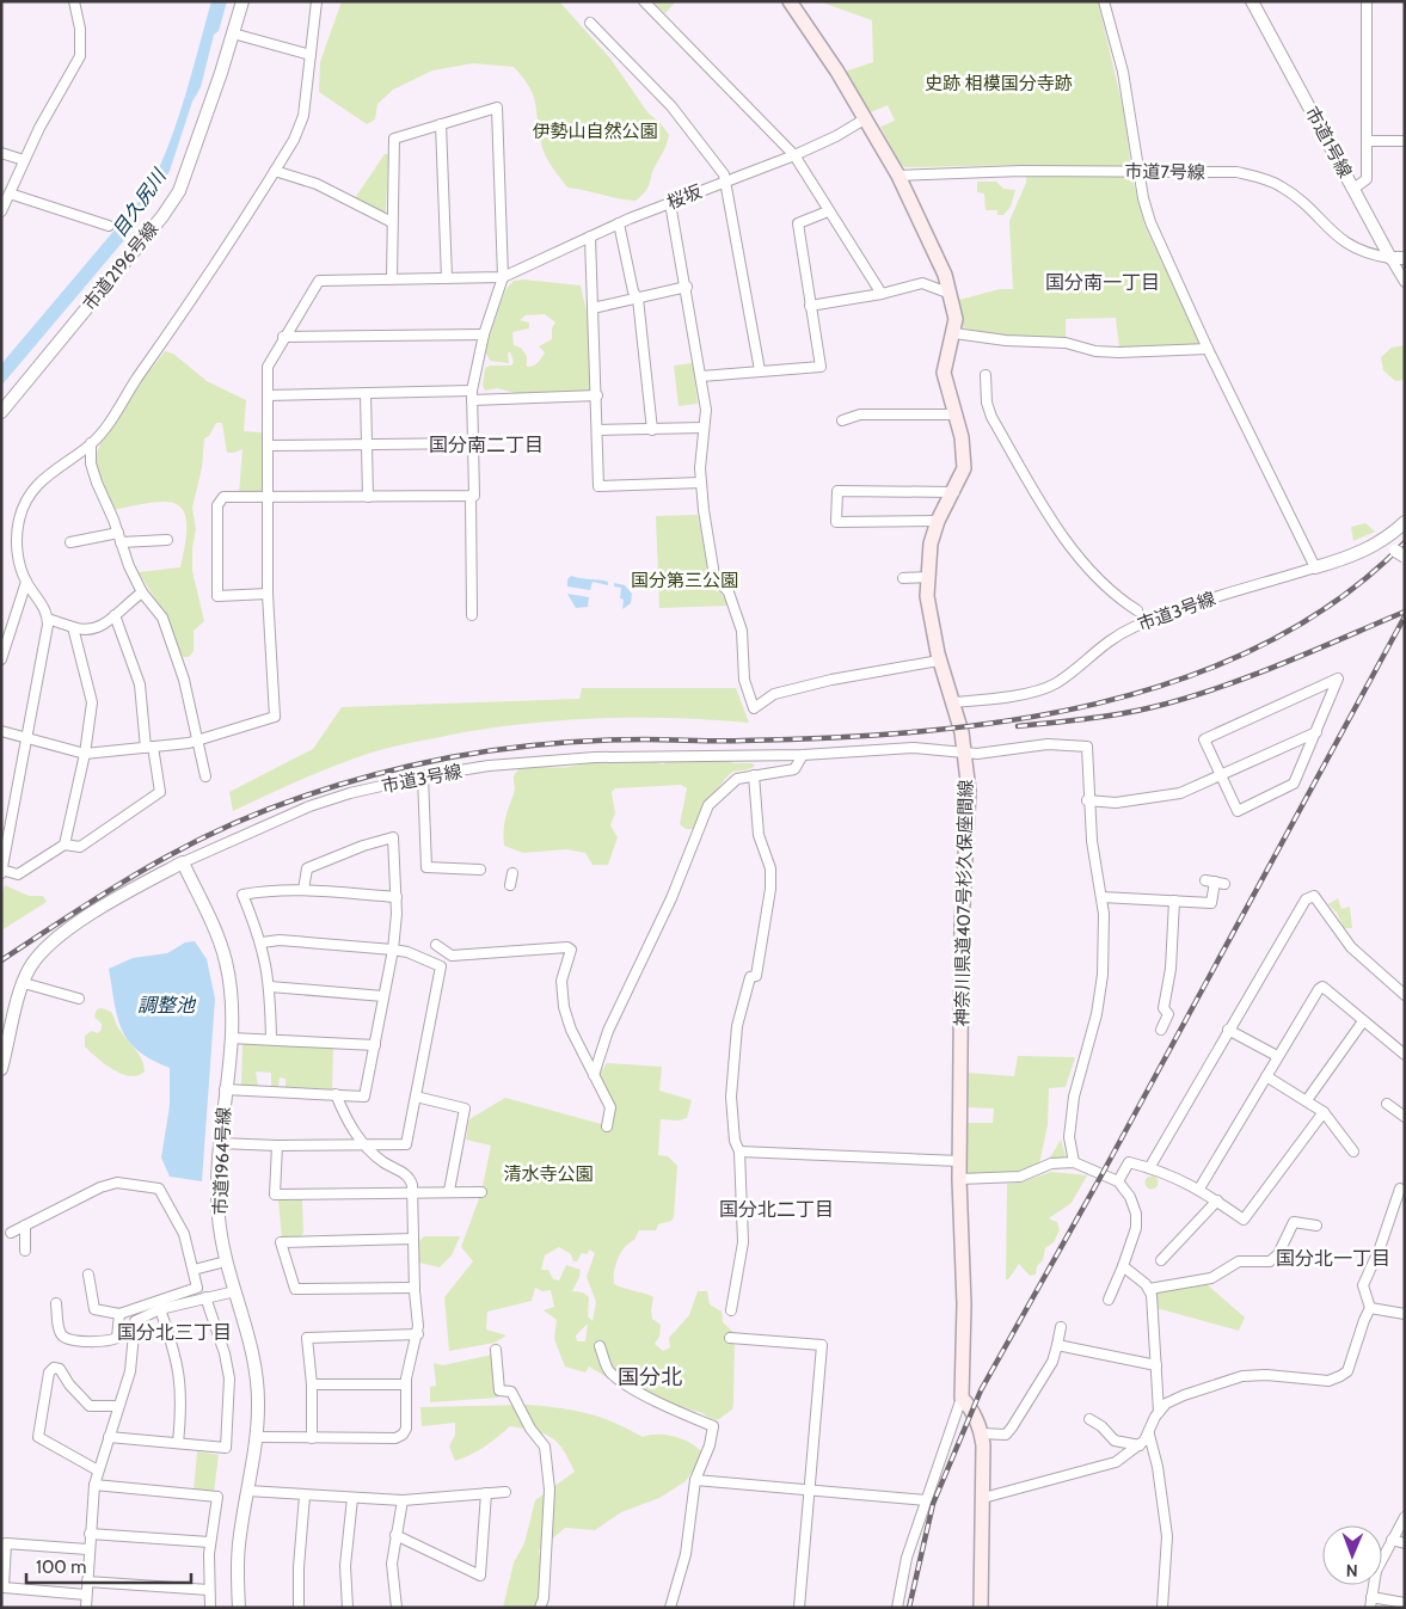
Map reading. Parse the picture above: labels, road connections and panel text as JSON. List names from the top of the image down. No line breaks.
{"streets":{"main road":["神奈川県道407号杉久保座間線"],"street":["市道1号線","市道7号線","桜坂","市道2196号線","市道3号線","市道1964号線"]},"crossings":[["市道1号線","市道7号線"],["市道7号線","神奈川県道407号杉久保座間線"],["桜坂","神奈川県道407号杉久保座間線"],["市道3号線","神奈川県道407号杉久保座間線"],["市道3号線","市道1964号線"]],"districts":["国分南一丁目","国分南二丁目","国分北二丁目","国分北一丁目","国分北三丁目","国分北"],"water":["目久尻川","調整池"],"parks":["史跡 相模国分寺跡","伊勢山自然公園","国分第三公園","清水寺公園"],"scale_bar":"100 m","north":"bottom"}
